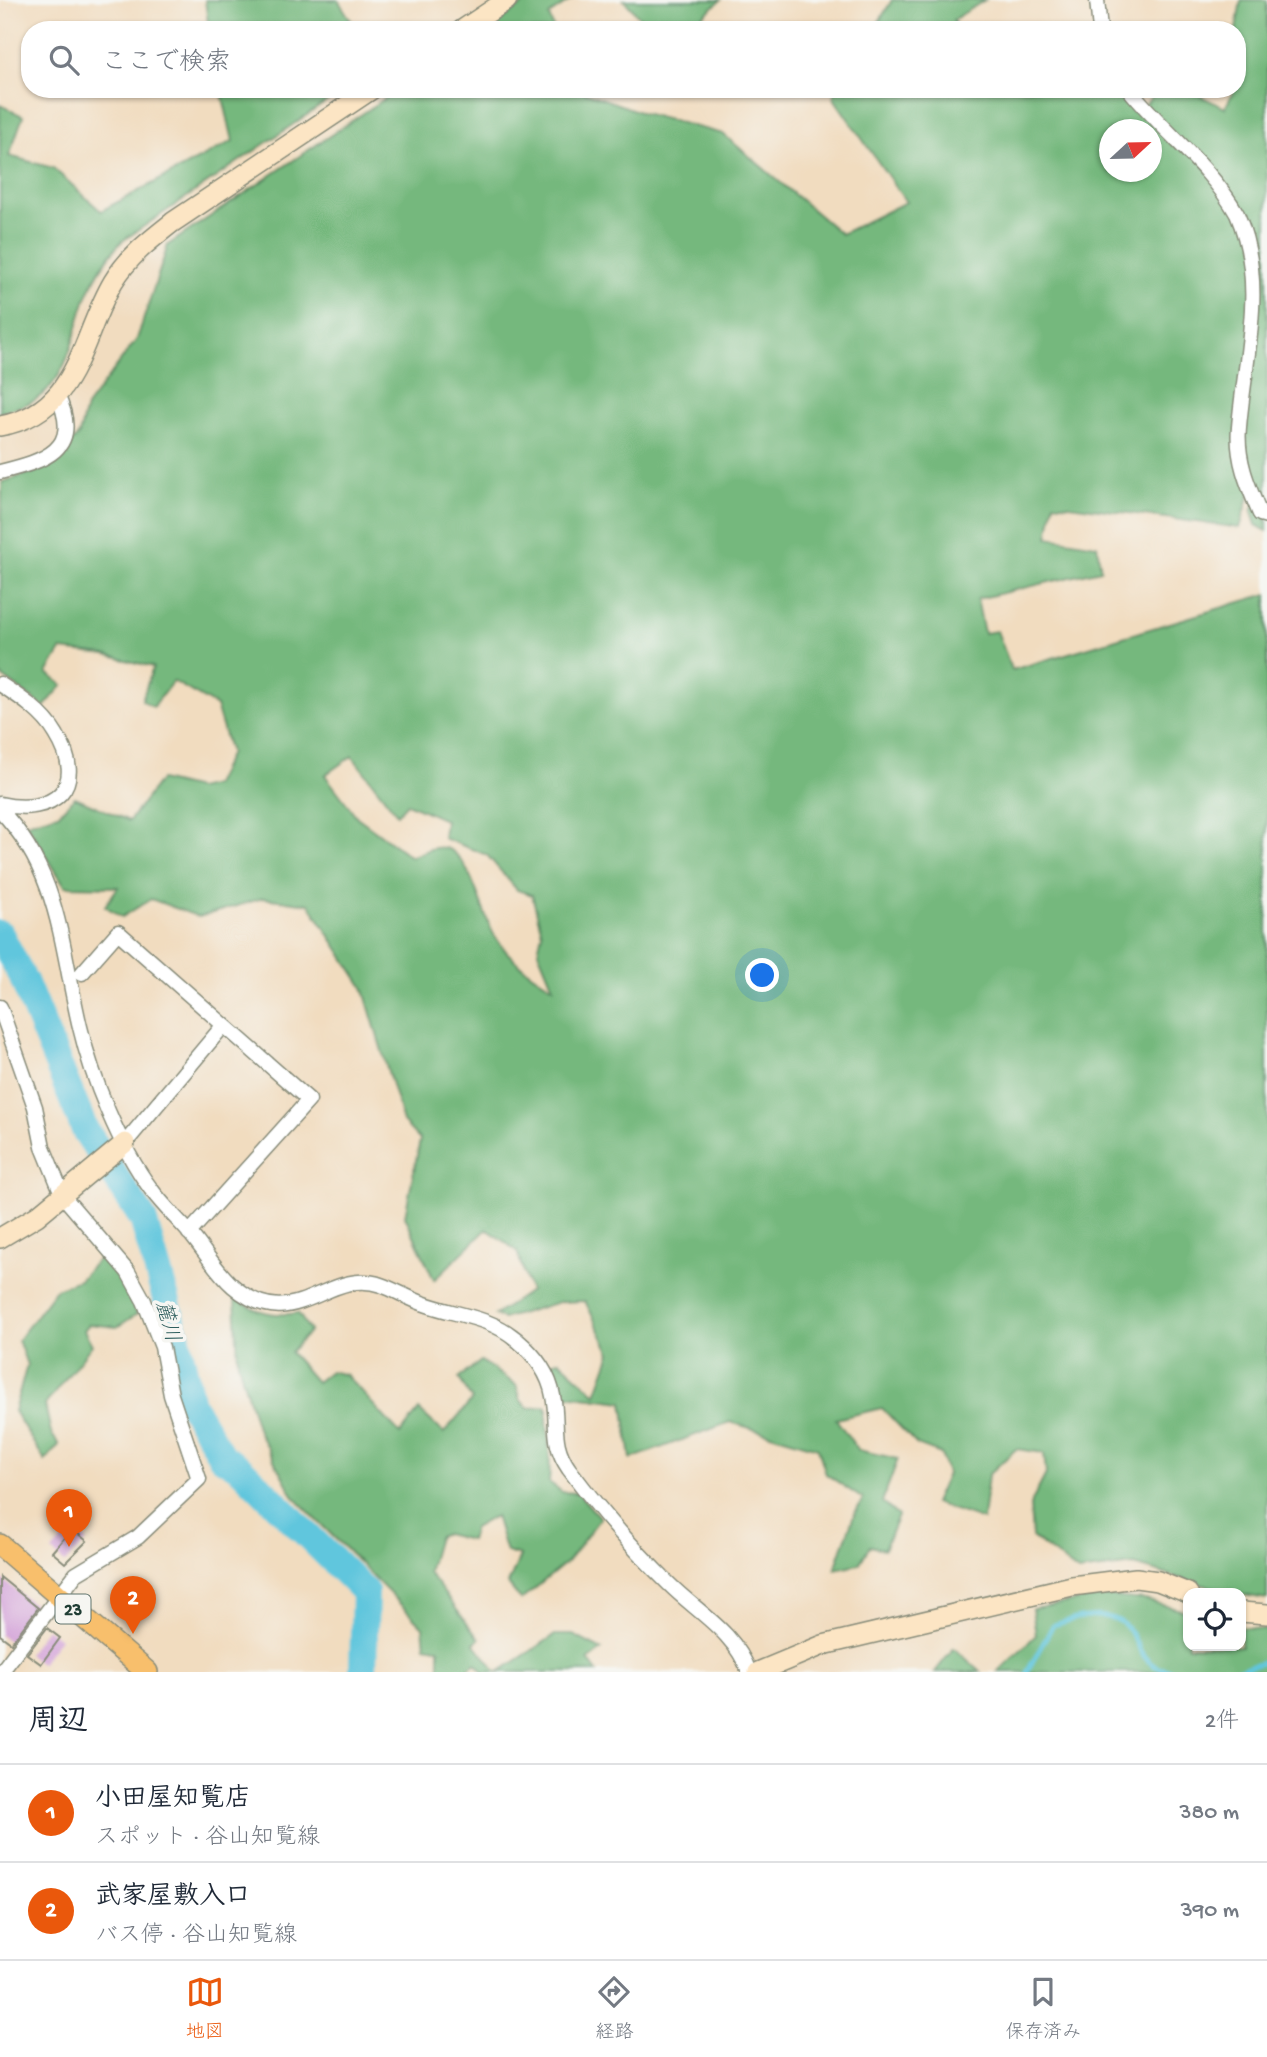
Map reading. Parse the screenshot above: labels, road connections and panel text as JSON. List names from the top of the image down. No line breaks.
{"streets":{"main road":["23"]},"water":["麓川"],"north":"right","page":{"search":"ここで検索","pins":["1","2"],"heading":["周辺","2件"],"list":[{"mark":"1","name":"小田屋知覧店","note":"スポット · 谷山知覧線","value":"380 m"},{"mark":"2","name":"武家屋敷入口","note":"バス停 · 谷山知覧線","value":"390 m"}],"nav":["地図","経路","保存済み"]}}
